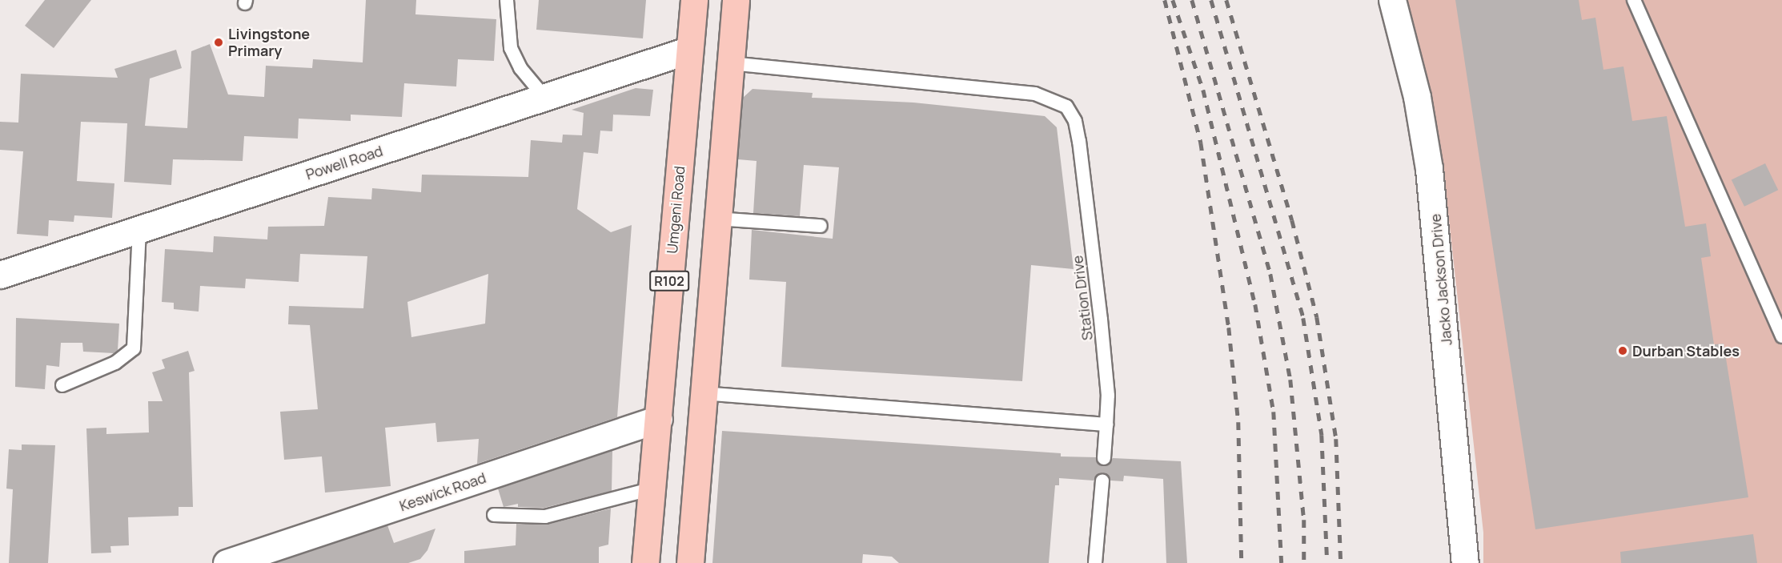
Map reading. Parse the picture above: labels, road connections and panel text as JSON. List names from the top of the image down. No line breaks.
{"streets":{"main road":["Umgeni Road","R102"],"street":["Powell Road","Jacko Jackson Drive","Keswick Road"],"lane":["Station Drive"]},"crossings":[["Powell Road","Umgeni Road"],["Umgeni Road","Keswick Road"],["R102","Station Drive"]],"places":["Livingstone Primary","Durban Stables"]}
